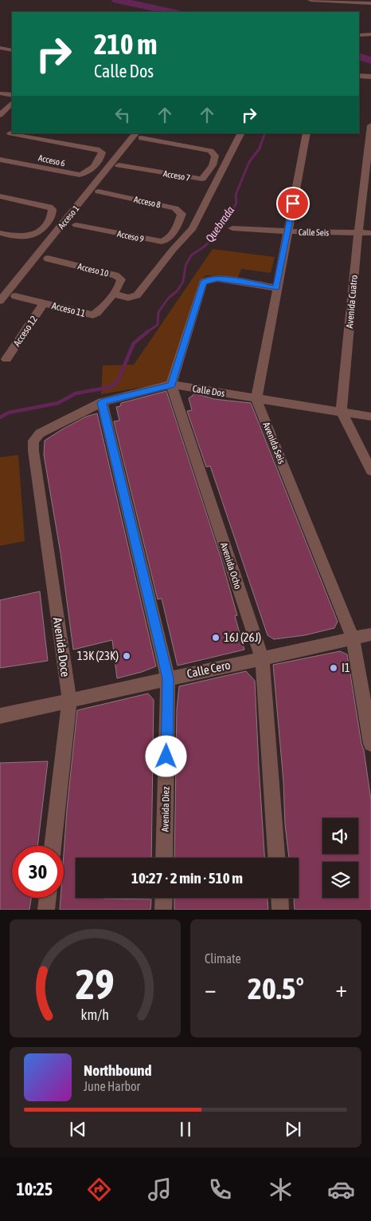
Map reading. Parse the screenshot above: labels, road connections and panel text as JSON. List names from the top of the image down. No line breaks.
{"streets":{"street":["Acceso 6","Acceso 7","Acceso 8","Acceso 1","Calle Seis","Acceso 9","Acceso 10","Avenida Cuatro","Acceso 11","Acceso 12","Calle Dos","Avenida Seis","Avenida Ocho","Avenida Doce","Calle Cero","Avenida Diez"]},"crossings":[["Acceso 8","Acceso 9"],["Calle Seis","Avenida Cuatro"],["Acceso 10","Acceso 11"],["Avenida Cuatro","Calle Dos"],["Acceso 11","Acceso 12"],["Calle Dos","Avenida Seis"],["Calle Dos","Avenida Ocho"],["Calle Dos","Avenida Doce"],["Calle Dos","Avenida Diez"],["Avenida Seis","Calle Cero"],["Avenida Ocho","Calle Cero"],["Avenida Doce","Calle Cero"],["Calle Cero","Avenida Diez"]],"water":["Quebrada"],"places":["16J (26J)","13K (23K)","I1"],"page":{"turn":["210 m","Calle Dos"],"limit":"30","trip":"10:27 · 2 min · 510 m","tile":"Climate","heat":["−","20.5°","+"],"song":["Northbound","June Harbor"],"tabs":"10:25","gauge":["29","km/h"]}}
